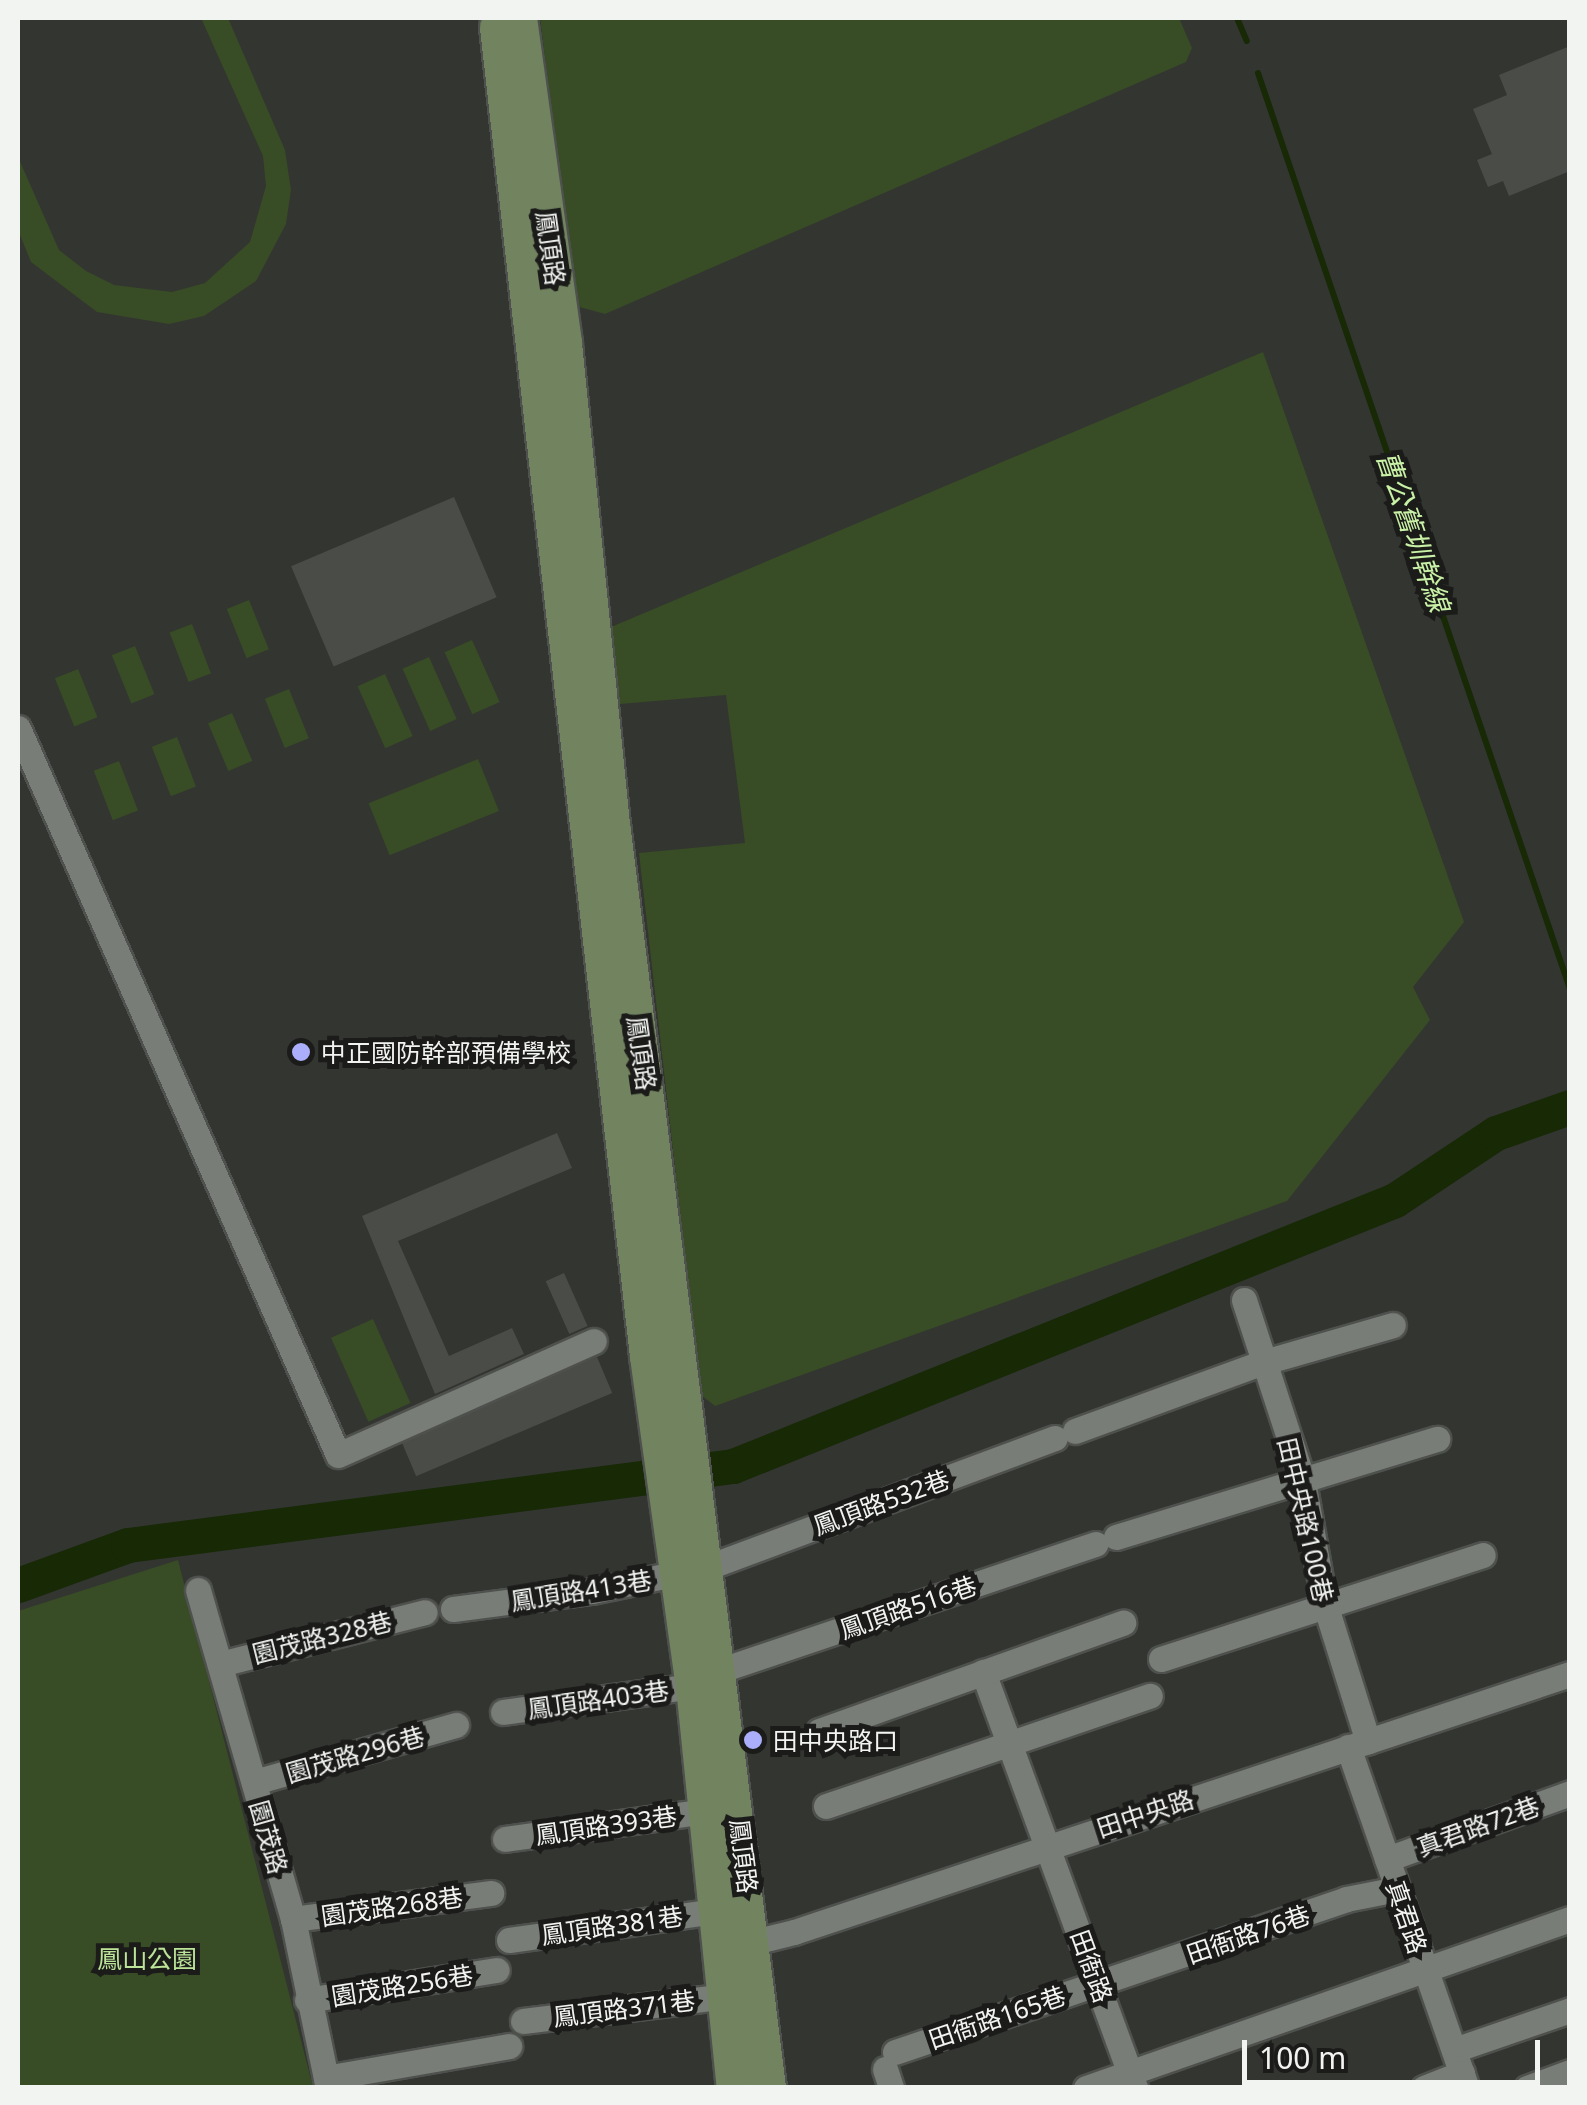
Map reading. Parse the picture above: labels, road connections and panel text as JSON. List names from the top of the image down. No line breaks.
{"streets":{"main road":["鳳頂路"],"street":["鳳頂路532巷","田中央路100巷","鳳頂路413巷","鳳頂路516巷","園茂路328巷","鳳頂路403巷","園茂路296巷","田中央路","鳳頂路393巷","真君路72巷","園茂路","園茂路268巷","真君路","鳳頂路381巷","田衙路76巷","田衙路","園茂路256巷","鳳頂路371巷","田衙路165巷"]},"crossings":[["鳳頂路","鳳頂路532巷"],["鳳頂路","鳳頂路413巷"],["鳳頂路","鳳頂路516巷"],["鳳頂路","鳳頂路403巷"],["鳳頂路","田中央路"],["鳳頂路","鳳頂路393巷"],["鳳頂路","鳳頂路381巷"],["鳳頂路","鳳頂路371巷"],["鳳頂路532巷","田中央路100巷"],["鳳頂路532巷","鳳頂路413巷"],["田中央路100巷","鳳頂路516巷"],["田中央路100巷","田中央路"],["田中央路100巷","真君路"],["鳳頂路516巷","鳳頂路403巷"],["園茂路328巷","園茂路"],["園茂路296巷","園茂路"],["田中央路","真君路"],["田中央路","田衙路"],["真君路72巷","真君路"],["園茂路","園茂路268巷"],["園茂路","園茂路256巷"],["真君路","田衙路76巷"],["田衙路76巷","田衙路"],["田衙路76巷","田衙路165巷"],["田衙路","田衙路165巷"]],"water":["曹公舊圳幹線"],"parks":["鳳山公園"],"places":["中正國防幹部預備學校","田中央路口"],"scale_bar":"100 m"}
